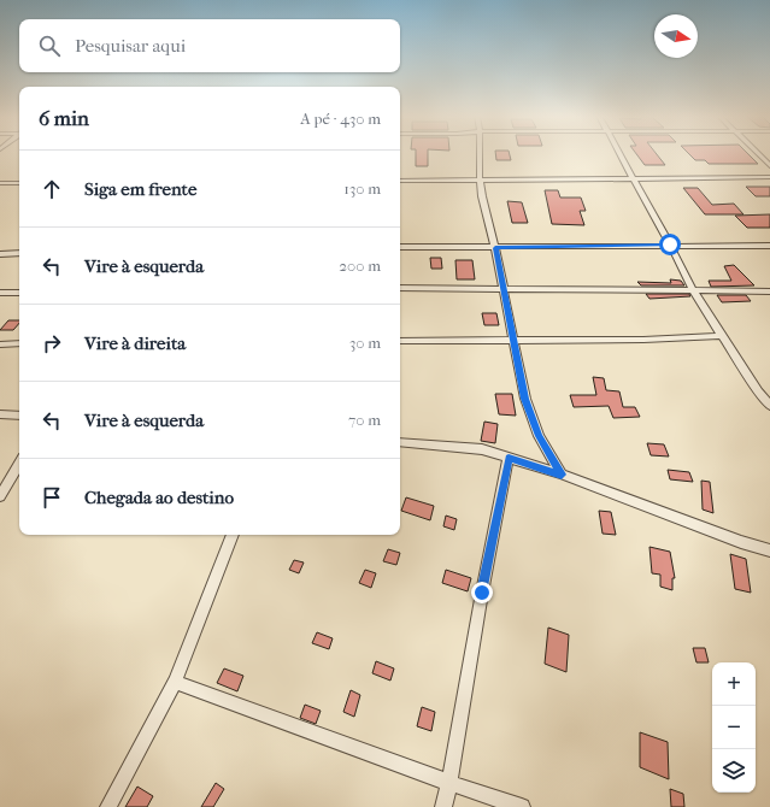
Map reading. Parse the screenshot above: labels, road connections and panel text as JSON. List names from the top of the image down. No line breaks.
{"north":"right","page":{"search":"Pesquisar aqui","heading":["6 min","A pé · 430 m"],"list":[["Siga em frente","130 m"],["Vire à esquerda","200 m"],["Vire à direita","30 m"],["Vire à esquerda","70 m"],"Chegada ao destino"],"map_buttons":["+","−"]}}
